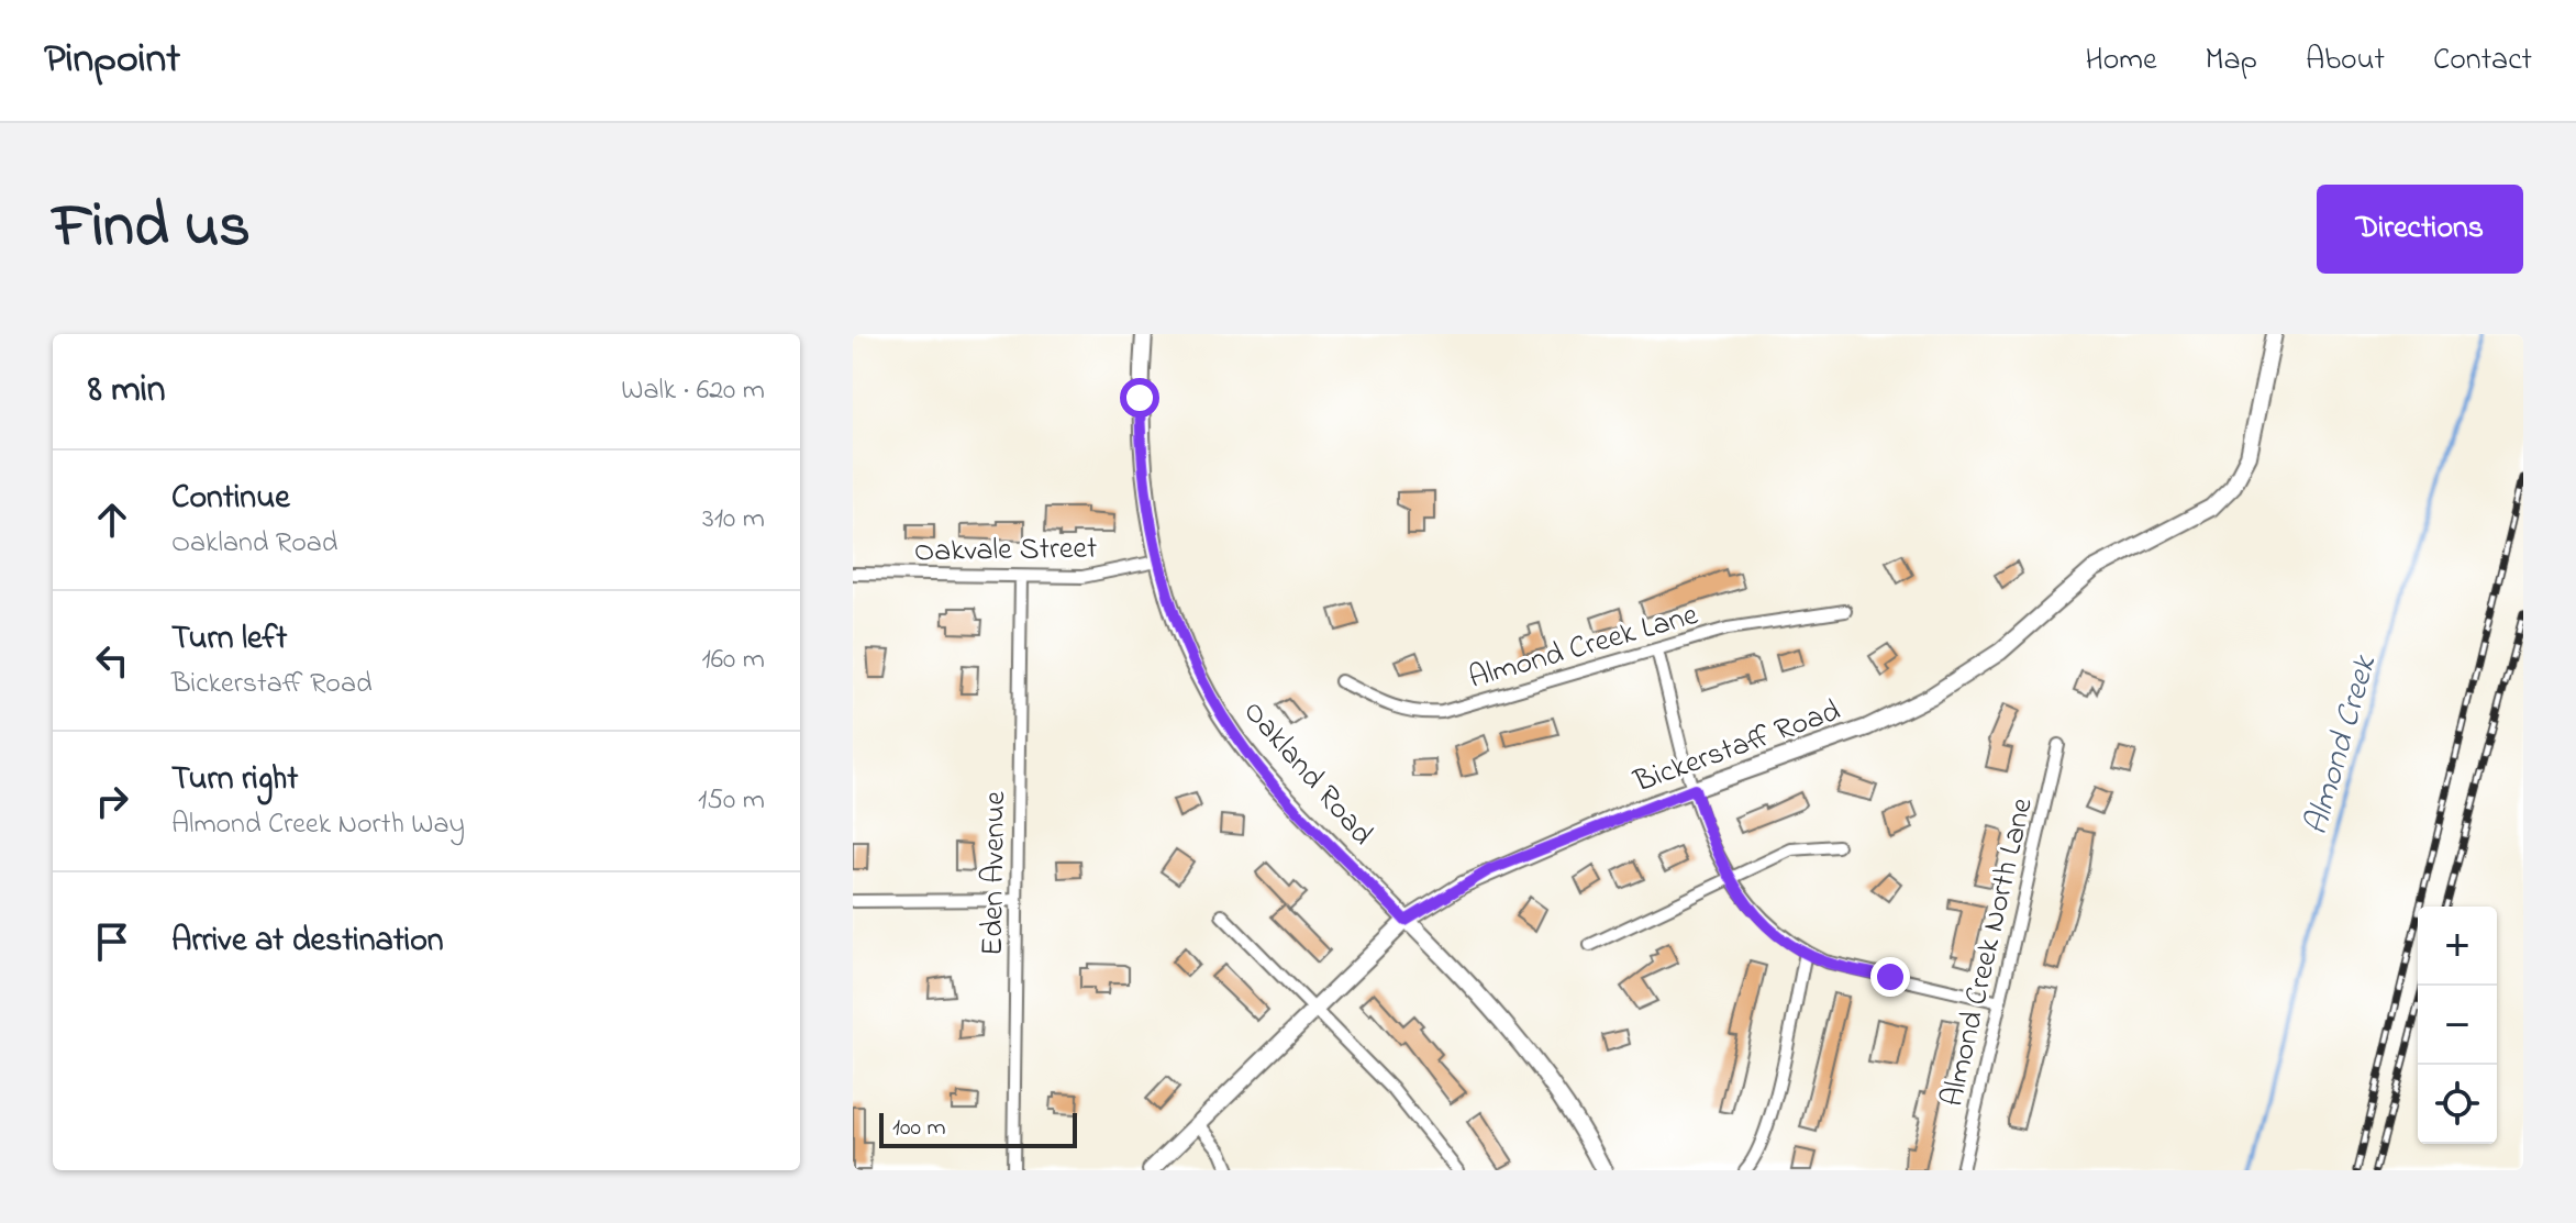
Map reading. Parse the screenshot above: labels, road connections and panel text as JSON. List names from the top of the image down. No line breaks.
{"streets":{"street":["Oakvale Street","Almond Creek Lane","Bickerstaff Road","Oakland Road","Eden Avenue","Almond Creek North Lane"]},"crossings":[["Oakvale Street","Oakland Road"],["Oakvale Street","Eden Avenue"],["Bickerstaff Road","Oakland Road"]],"water":["Almond Creek"],"scale_bar":"100 m","page":{"header":"Pinpoint","nav":["Home","Map","About","Contact"],"title":"Find us","buttons":"Directions","heading":["8 min","Walk · 620 m"],"list":[["Continue","Oakland Road","310 m"],["Turn left","Bickerstaff Road","160 m"],["Turn right","Almond Creek North Way","150 m"],"Arrive at destination"],"map_buttons":["+","−"],"scale":"100 m"}}
